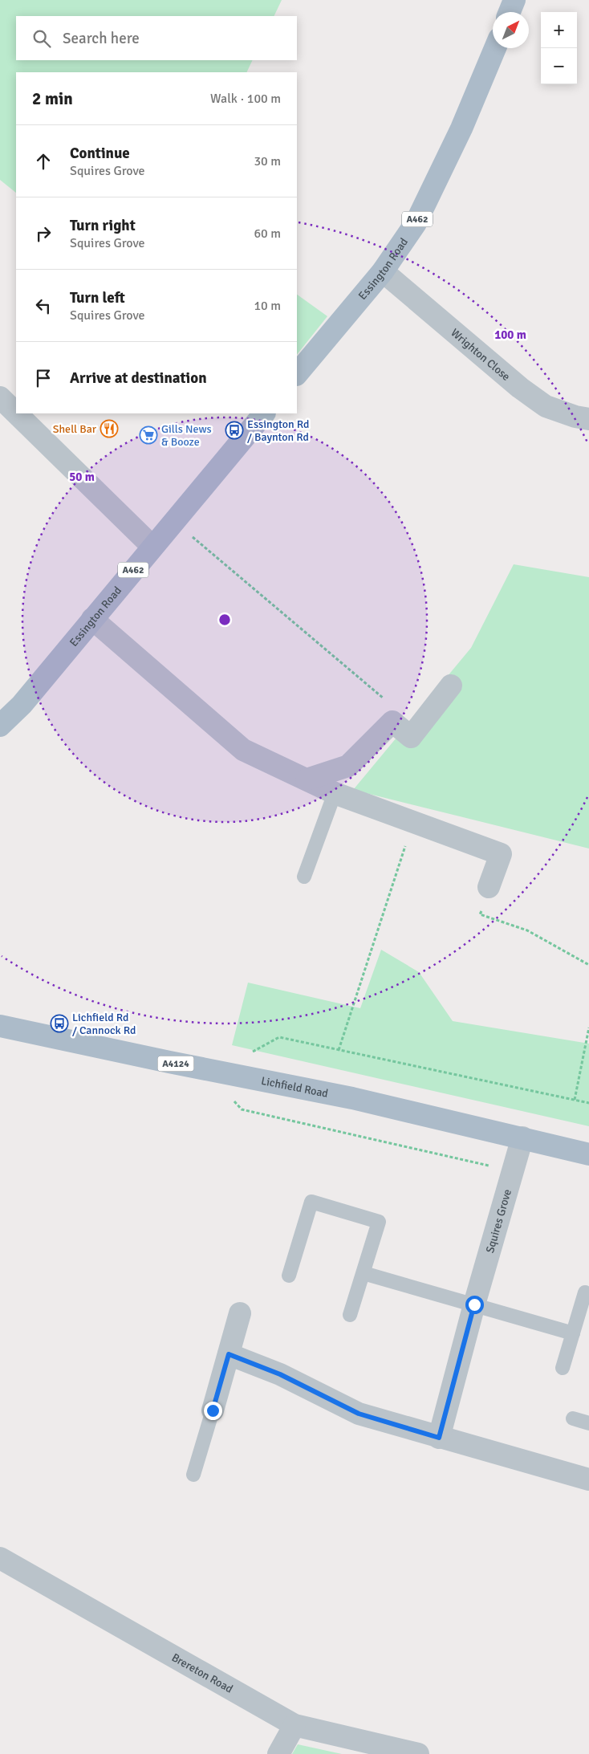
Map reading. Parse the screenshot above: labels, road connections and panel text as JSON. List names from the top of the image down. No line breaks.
{"streets":{"main road":["A462","Essington Road","A4124","Lichfield Road"],"street":["Wrighton Close","Squires Grove","Brereton Road"]},"crossings":[["Essington Road","Wrighton Close"],["Lichfield Road","Squires Grove"]],"places":{"restaurant":["Shell Bar"],"bus stop":["Essington Rd / Baynton Rd","Lichfield Rd / Cannock Rd"],"supermarket":["Gills News & Booze"]},"north":"top right","page":{"map_buttons":["+","−"],"search":"Search here","heading":["2 min","Walk · 100 m"],"list":[["Continue","Squires Grove","30 m"],["Turn right","Squires Grove","60 m"],["Turn left","Squires Grove","10 m"],"Arrive at destination"]},"rings":["100 m","50 m"]}
